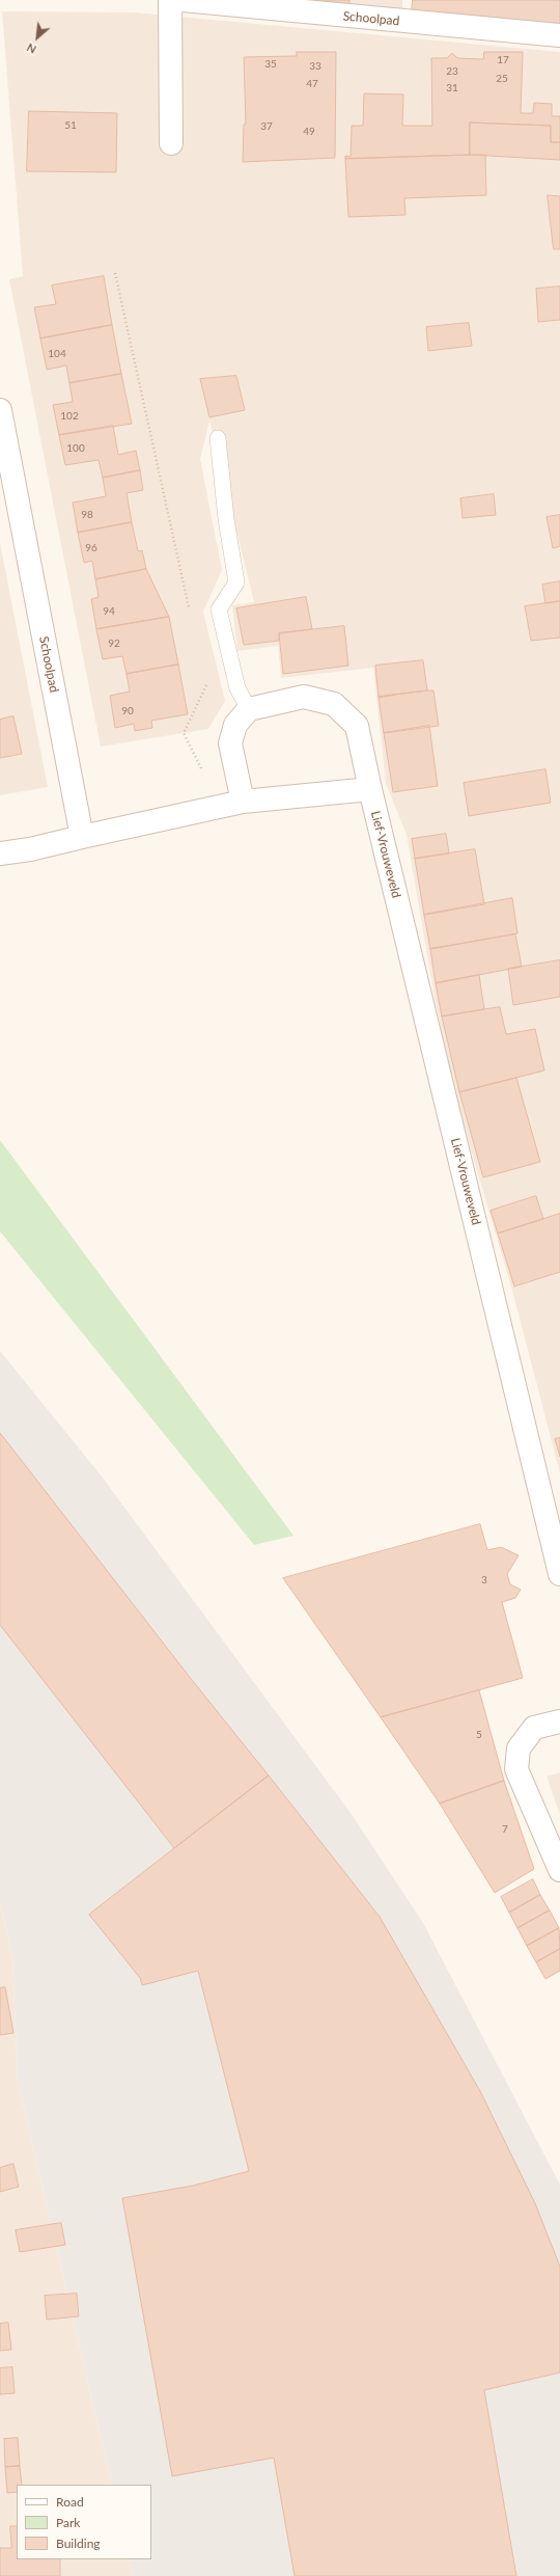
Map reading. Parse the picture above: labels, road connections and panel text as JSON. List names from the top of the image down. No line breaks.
{"streets":{"street":["Schoolpad","Lief-Vrouweveld"]},"house_numbers":["17","35","33","23","25","47","31","51","37","49","104","102","100","98","96","94","92","90","3","5","7"],"legend":["Road","Park","Building"],"north":"bottom left"}
